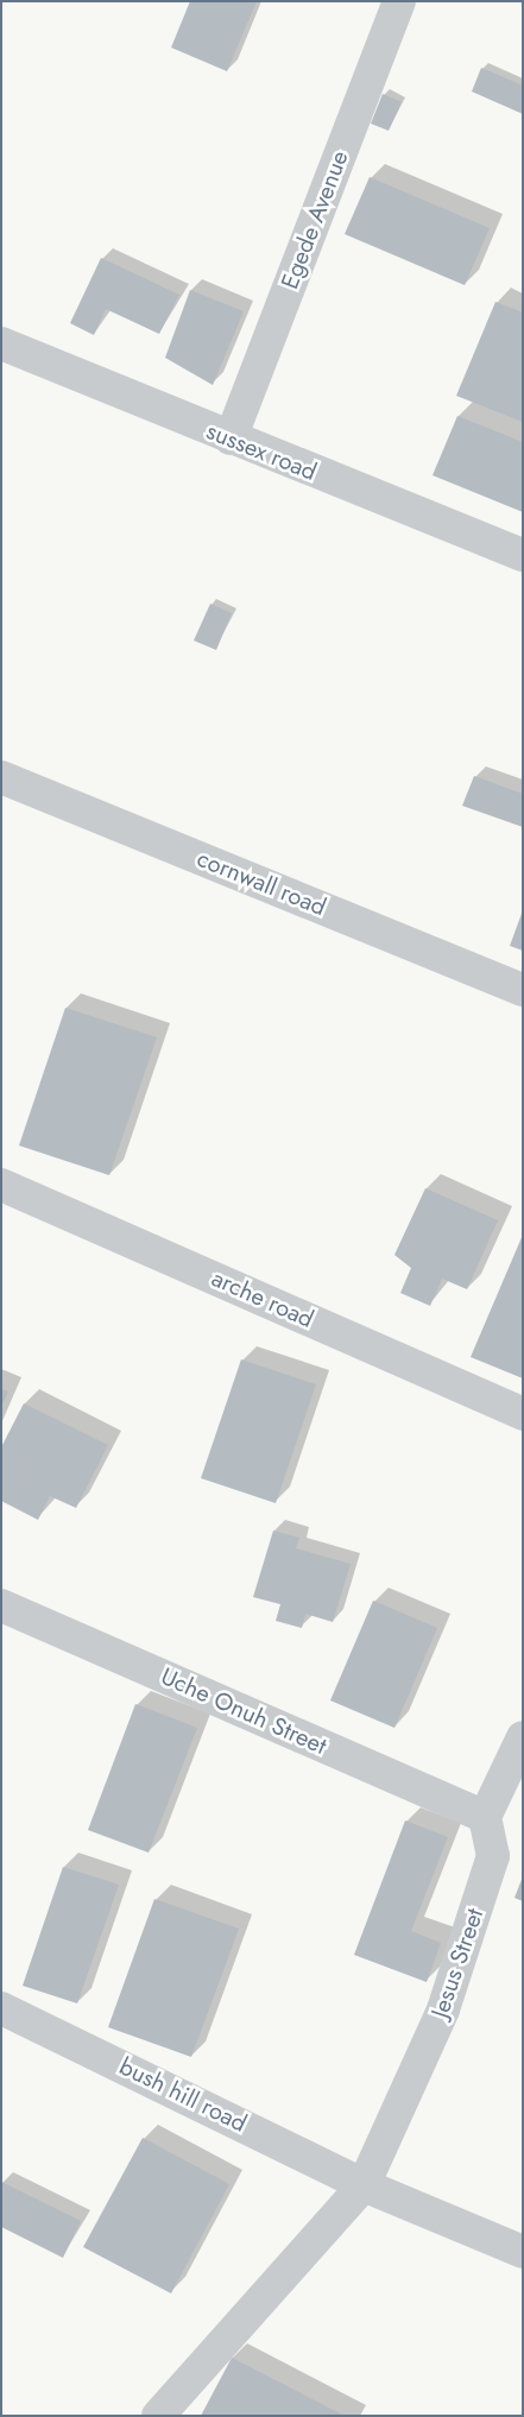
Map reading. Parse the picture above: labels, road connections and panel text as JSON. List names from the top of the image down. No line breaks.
{"streets":{"street":["Egede Avenue","sussex road","cornwall road","arche road","Uche Onuh Street","Jesus Street","bush hill road"]},"crossings":[["Egede Avenue","sussex road"],["Uche Onuh Street","Jesus Street"],["Jesus Street","bush hill road"]]}
